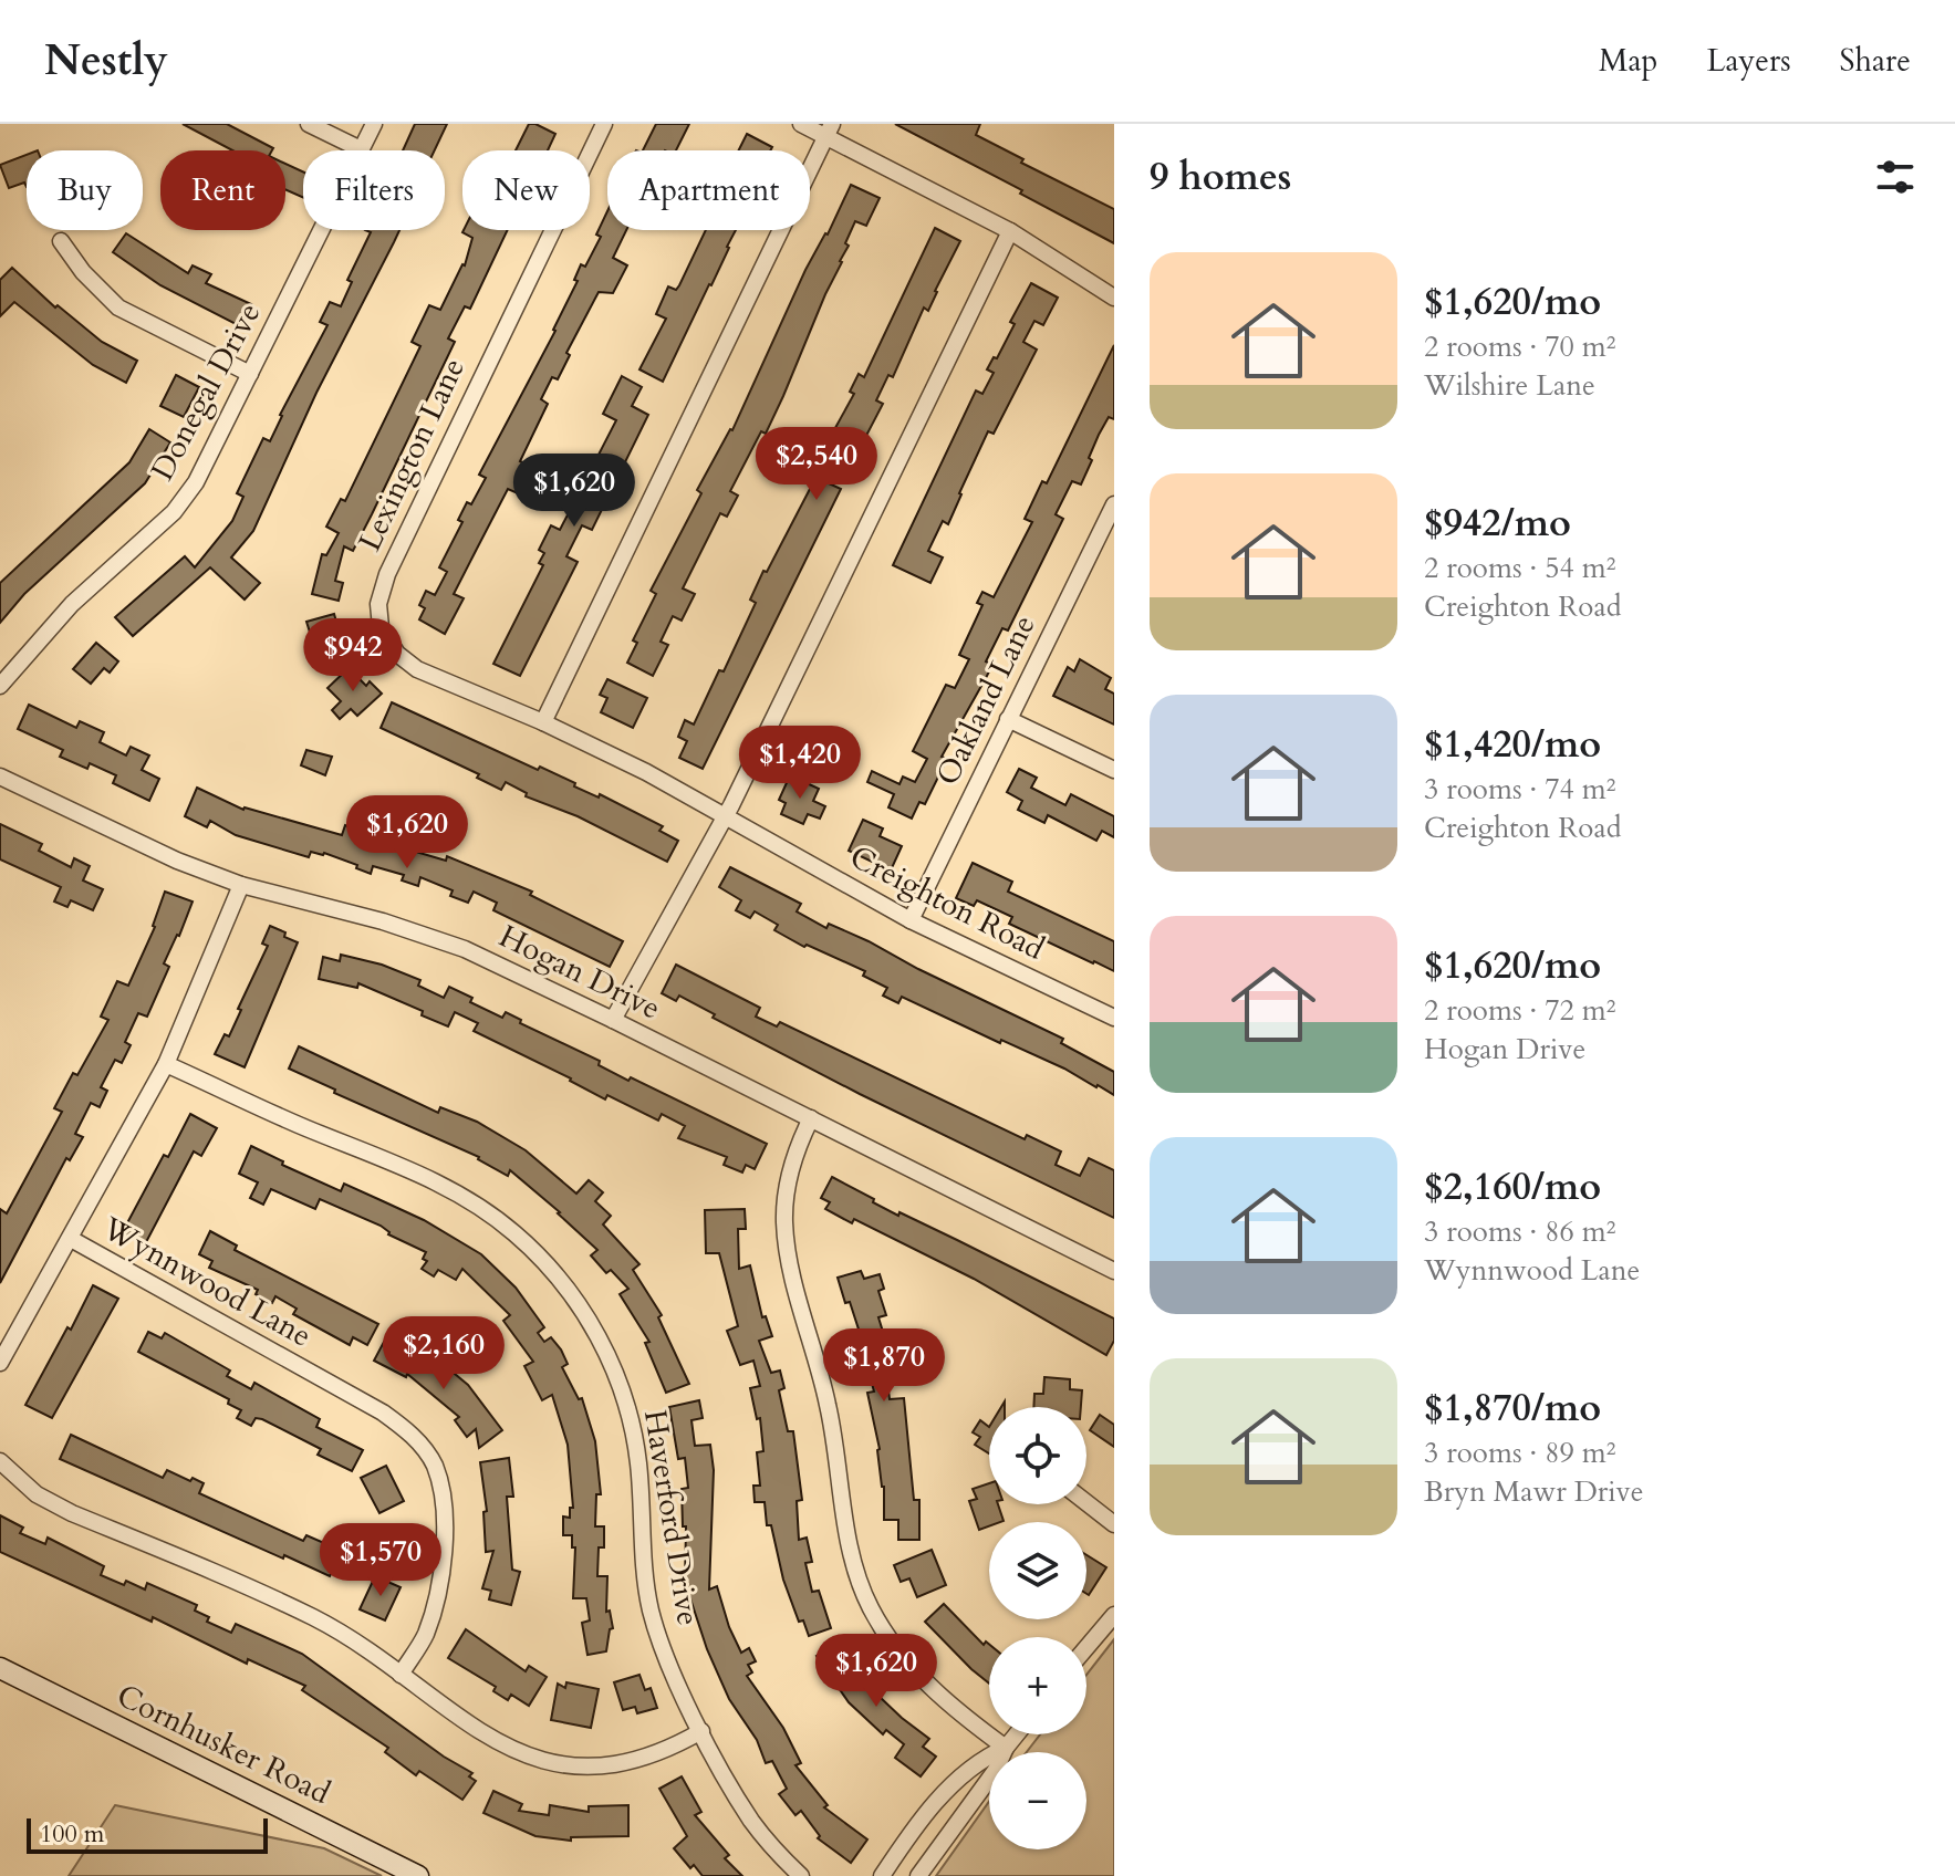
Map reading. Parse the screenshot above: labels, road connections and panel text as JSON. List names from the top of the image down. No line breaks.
{"streets":{"main road":["Cornhusker Road"],"street":["Donegal Drive","Lexington Lane","Oakland Lane","Creighton Road","Hogan Drive","Wynnwood Lane","Haverford Drive"]},"crossings":[["Lexington Lane","Creighton Road"],["Oakland Lane","Creighton Road"]],"scale_bar":"100 m","page":{"header":"Nestly","nav":["Map","Layers","Share"],"heading":"9 homes","chip":["Buy","Rent","Filters","New","Apartment"],"list":[{"name":"$1,620/mo","note":"2 rooms · 70 m² · Wilshire Lane"},{"name":"$942/mo","note":"2 rooms · 54 m² · Creighton Road"},{"name":"$1,420/mo","note":"3 rooms · 74 m² · Creighton Road"},{"name":"$1,620/mo","note":"2 rooms · 72 m² · Hogan Drive"},{"name":"$2,160/mo","note":"3 rooms · 86 m² · Wynnwood Lane"},{"name":"$1,870/mo","note":"3 rooms · 89 m² · Bryn Mawr Drive"}],"price":["$2,540","$1,620","$942","$1,420","$1,620","$2,160","$1,870","$1,570","$1,620"],"map_buttons":["+","−"],"scale":"100 m"}}
